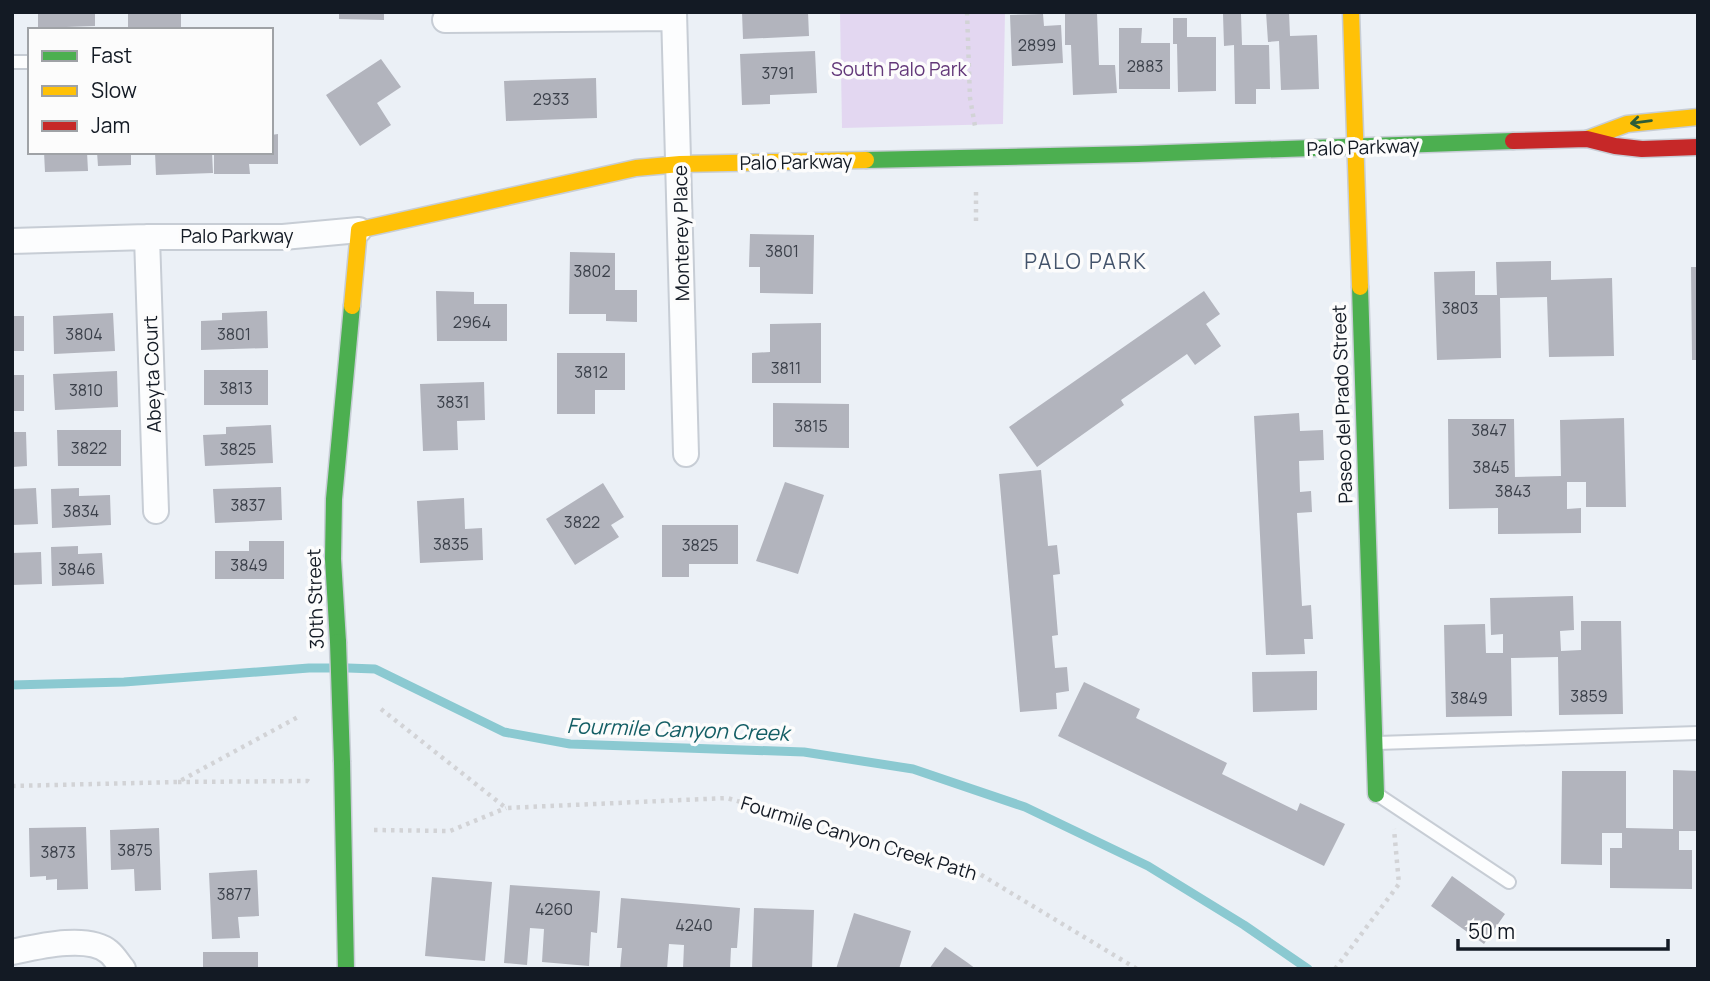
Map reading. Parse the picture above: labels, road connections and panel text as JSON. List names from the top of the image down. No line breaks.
{"streets":{"street":["Palo Parkway","Monterey Place","Abeyta Court","Paseo del Prado Street","30th Street"],"path":["Fourmile Canyon Creek Path"]},"crossings":[["Palo Parkway","Monterey Place"],["Palo Parkway","Abeyta Court"],["Palo Parkway","Paseo del Prado Street"],["Palo Parkway","30th Street"]],"districts":["PALO PARK"],"water":["Fourmile Canyon Creek"],"parks":["South Palo Park"],"house_numbers":["2899","2883","3791","2933","3801","3802","3803","2964","3804","3801","3811","3812","3813","3810","3831","3815","3847","3822","3825","3845","3843","3837","3834","3822","3835","3825","3849","3846","3859","3849","3875","3873","3877","4260","4240"],"legend":["Fast","Slow","Jam"],"scale_bar":"50 m"}
